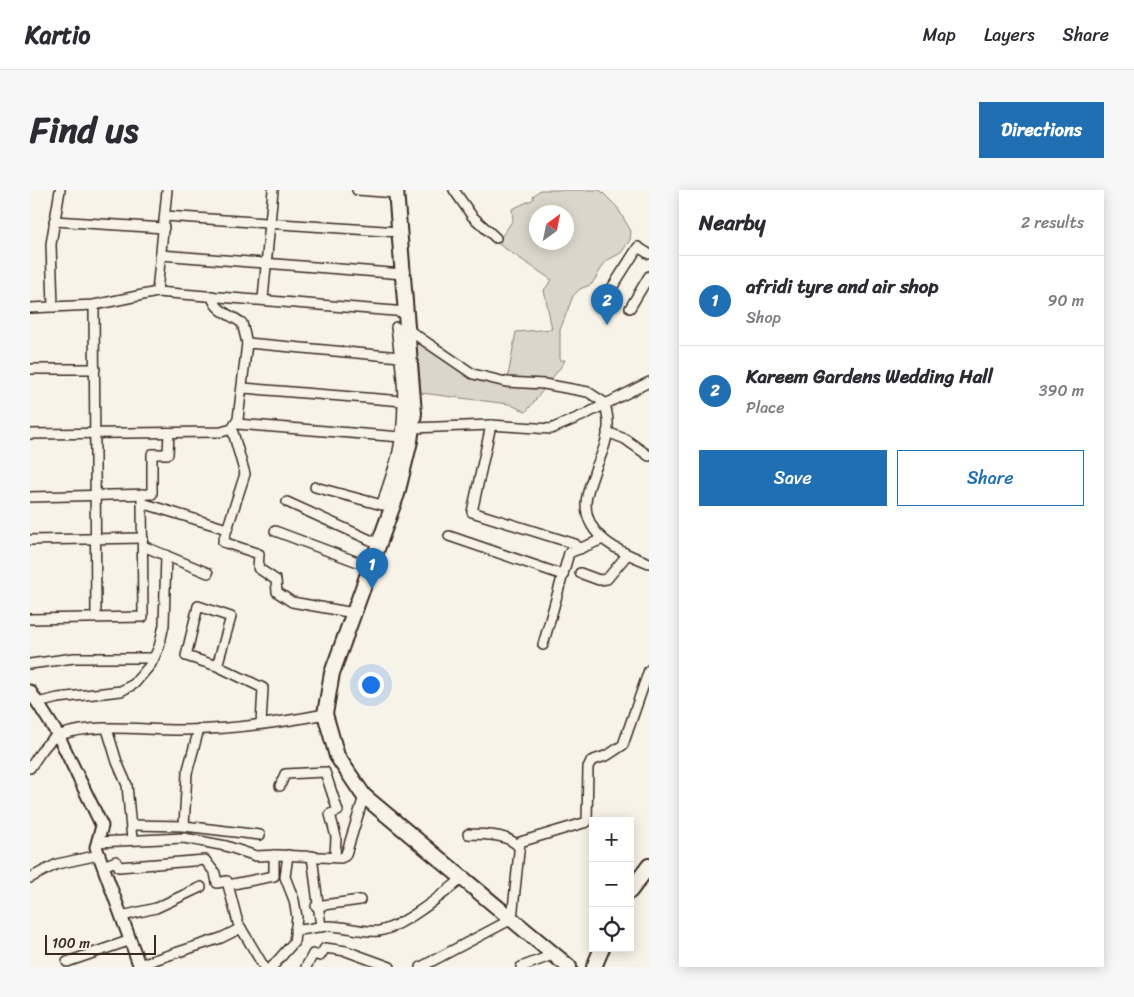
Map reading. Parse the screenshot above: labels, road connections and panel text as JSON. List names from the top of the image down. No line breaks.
{"scale_bar":"100 m","north":"top right","page":{"header":"Kartio","nav":["Map","Layers","Share"],"title":"Find us","buttons":["Directions",["Save","Share"]],"heading":["Nearby","2 results"],"list":[{"mark":"1","name":"afridi tyre and air shop","note":"Shop","value":"90 m"},{"mark":"2","name":"Kareem Gardens Wedding Hall","note":"Place","value":"390 m"}],"pins":["2","1"],"map_buttons":["+","−"],"scale":"100 m"}}
